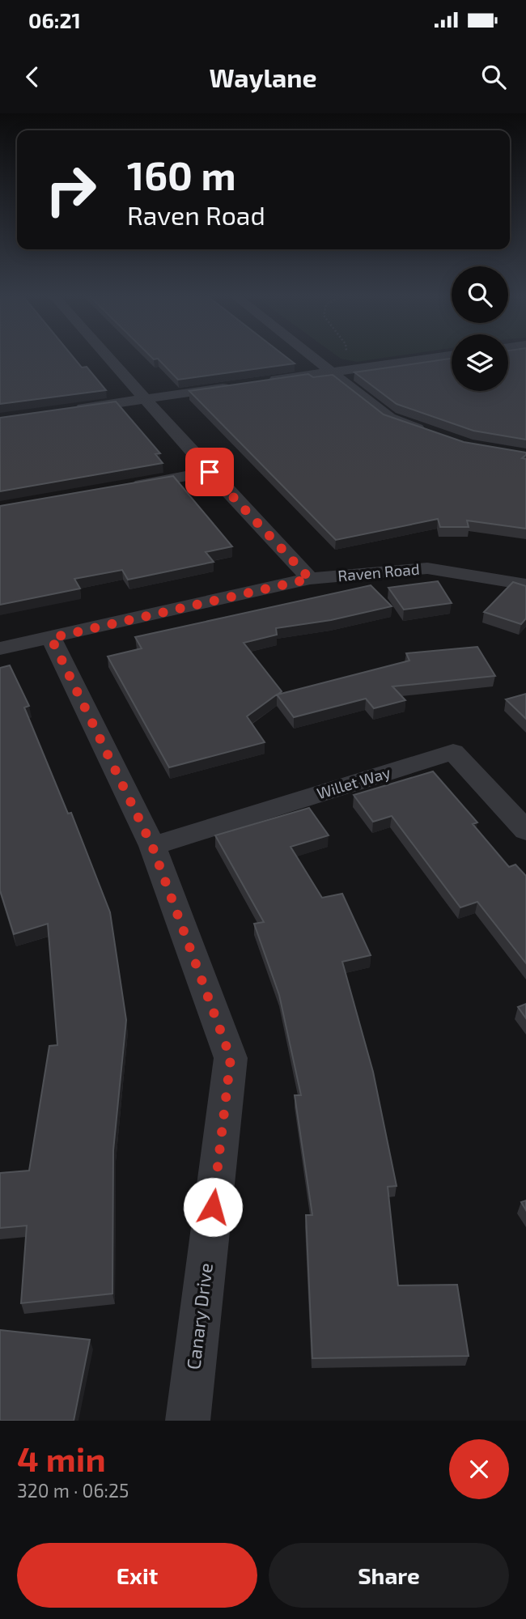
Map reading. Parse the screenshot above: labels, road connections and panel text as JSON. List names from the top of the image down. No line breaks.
{"streets":{"street":["Raven Road","Willet Way","Canary Drive"]},"crossings":[["Raven Road","Canary Drive"],["Willet Way","Canary Drive"]],"page":{"status":"06:21","header":"Waylane","turn":["160 m","Raven Road"],"heading":["4 min","320 m · 06:25"],"buttons":["Exit","Share"]}}
